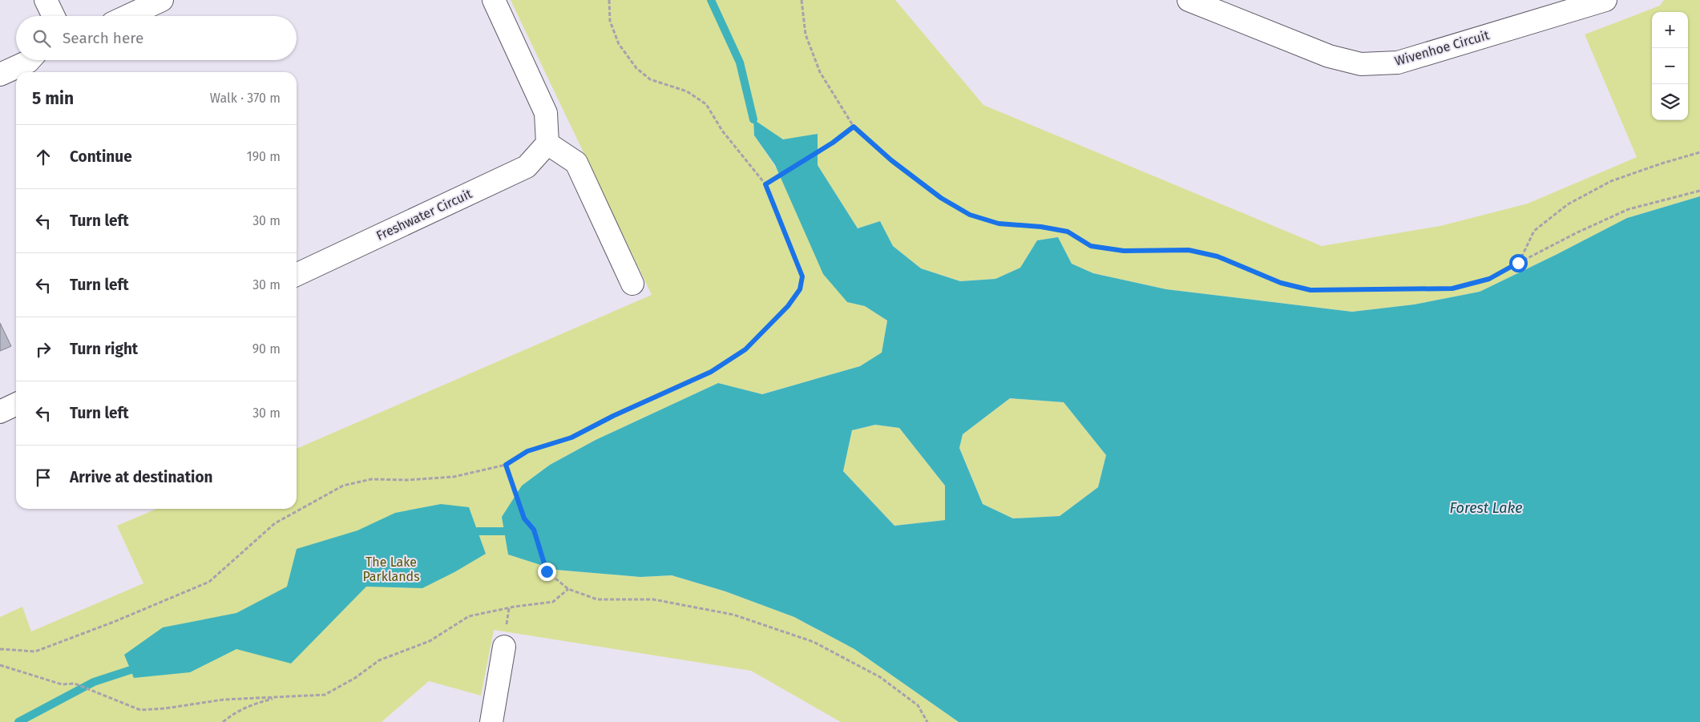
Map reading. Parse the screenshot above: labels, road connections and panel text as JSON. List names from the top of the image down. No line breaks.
{"streets":{"street":["Wivenhoe Circuit","Freshwater Circuit"]},"water":["Forest Lake"],"parks":["The Lake Parklands"],"page":{"map_buttons":["+","−"],"search":"Search here","heading":["5 min","Walk · 370 m"],"list":[["Continue","190 m"],["Turn left","30 m"],["Turn left","30 m"],["Turn right","90 m"],["Turn left","30 m"],"Arrive at destination"]}}
